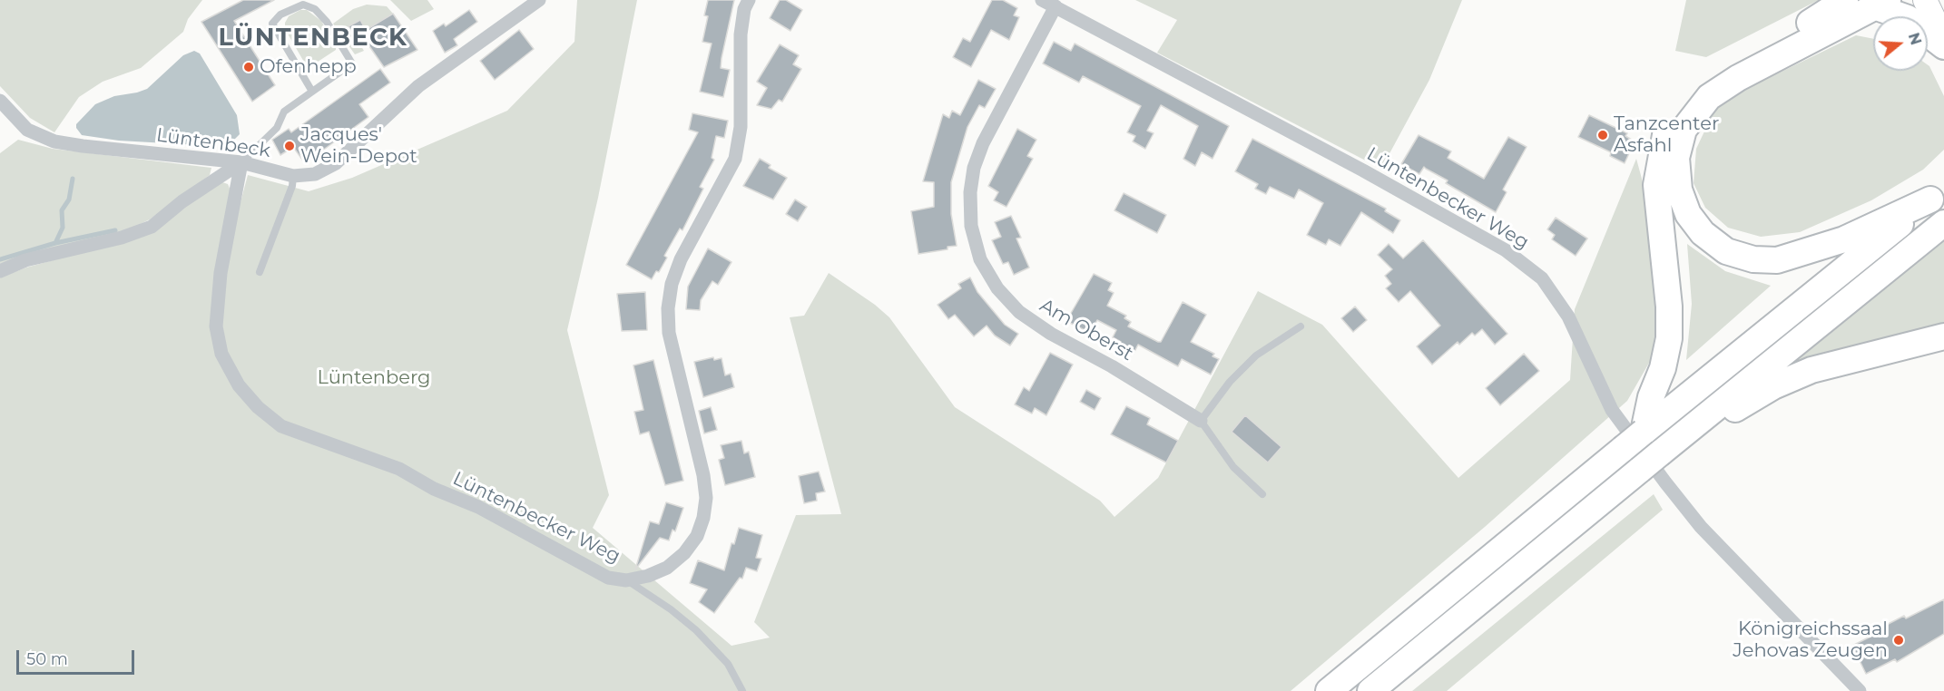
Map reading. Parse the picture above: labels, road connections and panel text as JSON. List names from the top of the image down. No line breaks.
{"streets":{"street":["Lüntenbeck","Lüntenbecker Weg","Am Oberst"]},"crossings":[["Lüntenbeck","Lüntenbecker Weg"],["Lüntenbecker Weg","Am Oberst"]],"districts":["LÜNTENBECK"],"parks":["Lüntenberg"],"places":["Ofenhepp","Tanzcenter Asfahl","Jacques' Wein-Depot","Königreichssaal Jehovas Zeugen"],"scale_bar":"50 m","north":"right"}
